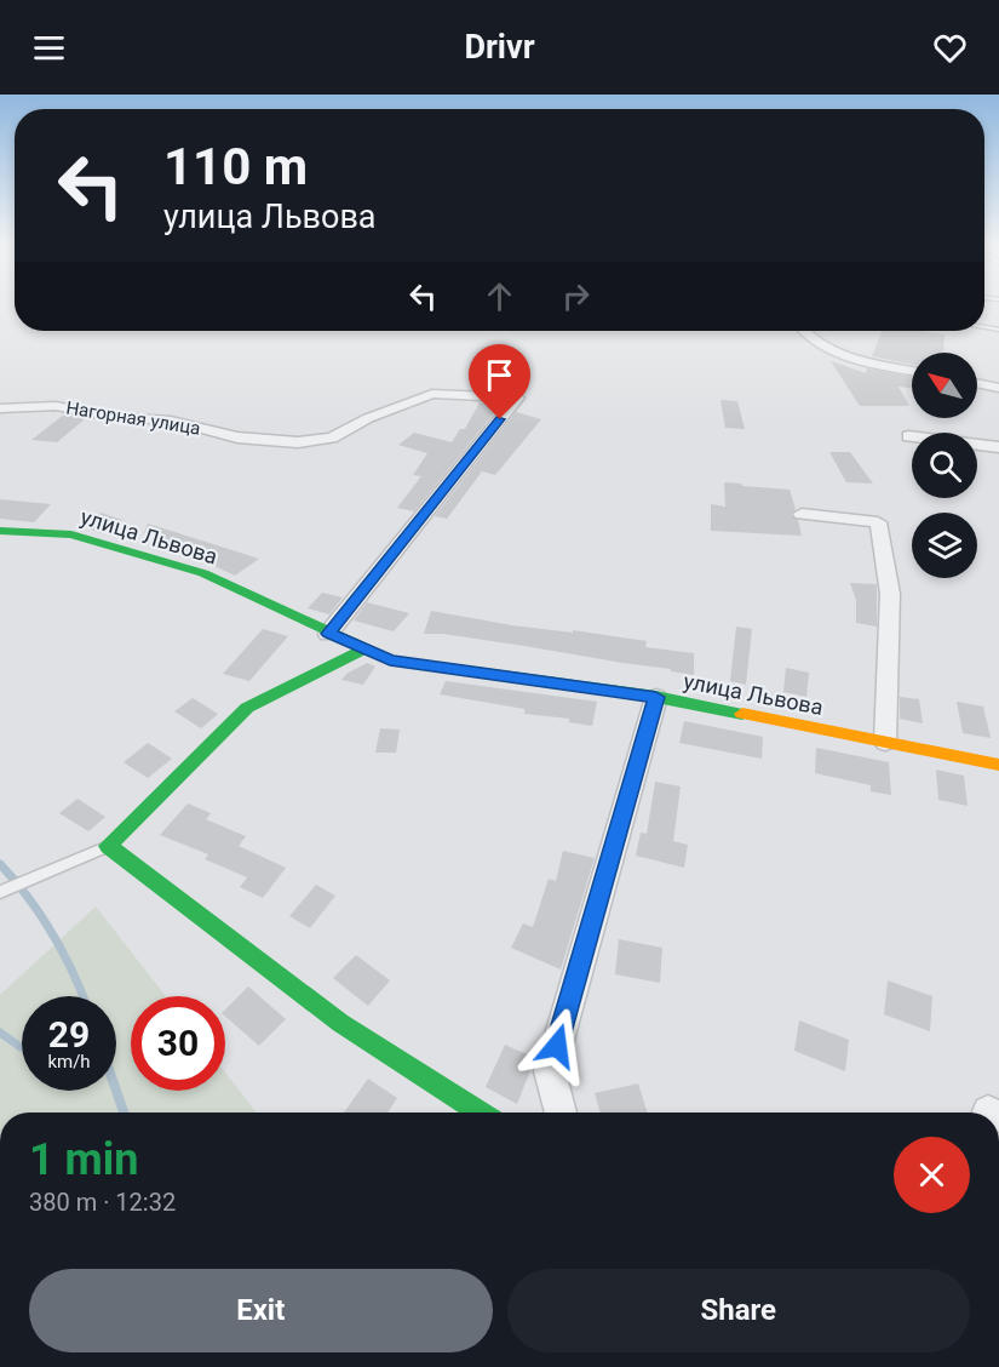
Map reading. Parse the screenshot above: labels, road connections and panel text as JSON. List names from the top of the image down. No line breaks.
{"streets":{"street":["Нагорная улица","улица Львова"]},"crossings":[["Нагорная улица","улица Львова"]],"north":"top left","page":{"header":"Drivr","turn":["110 m","улица Львова"],"speed":"29 km/h","limit":"30","heading":["1 min","380 m · 12:32"],"buttons":["Exit","Share"]}}
